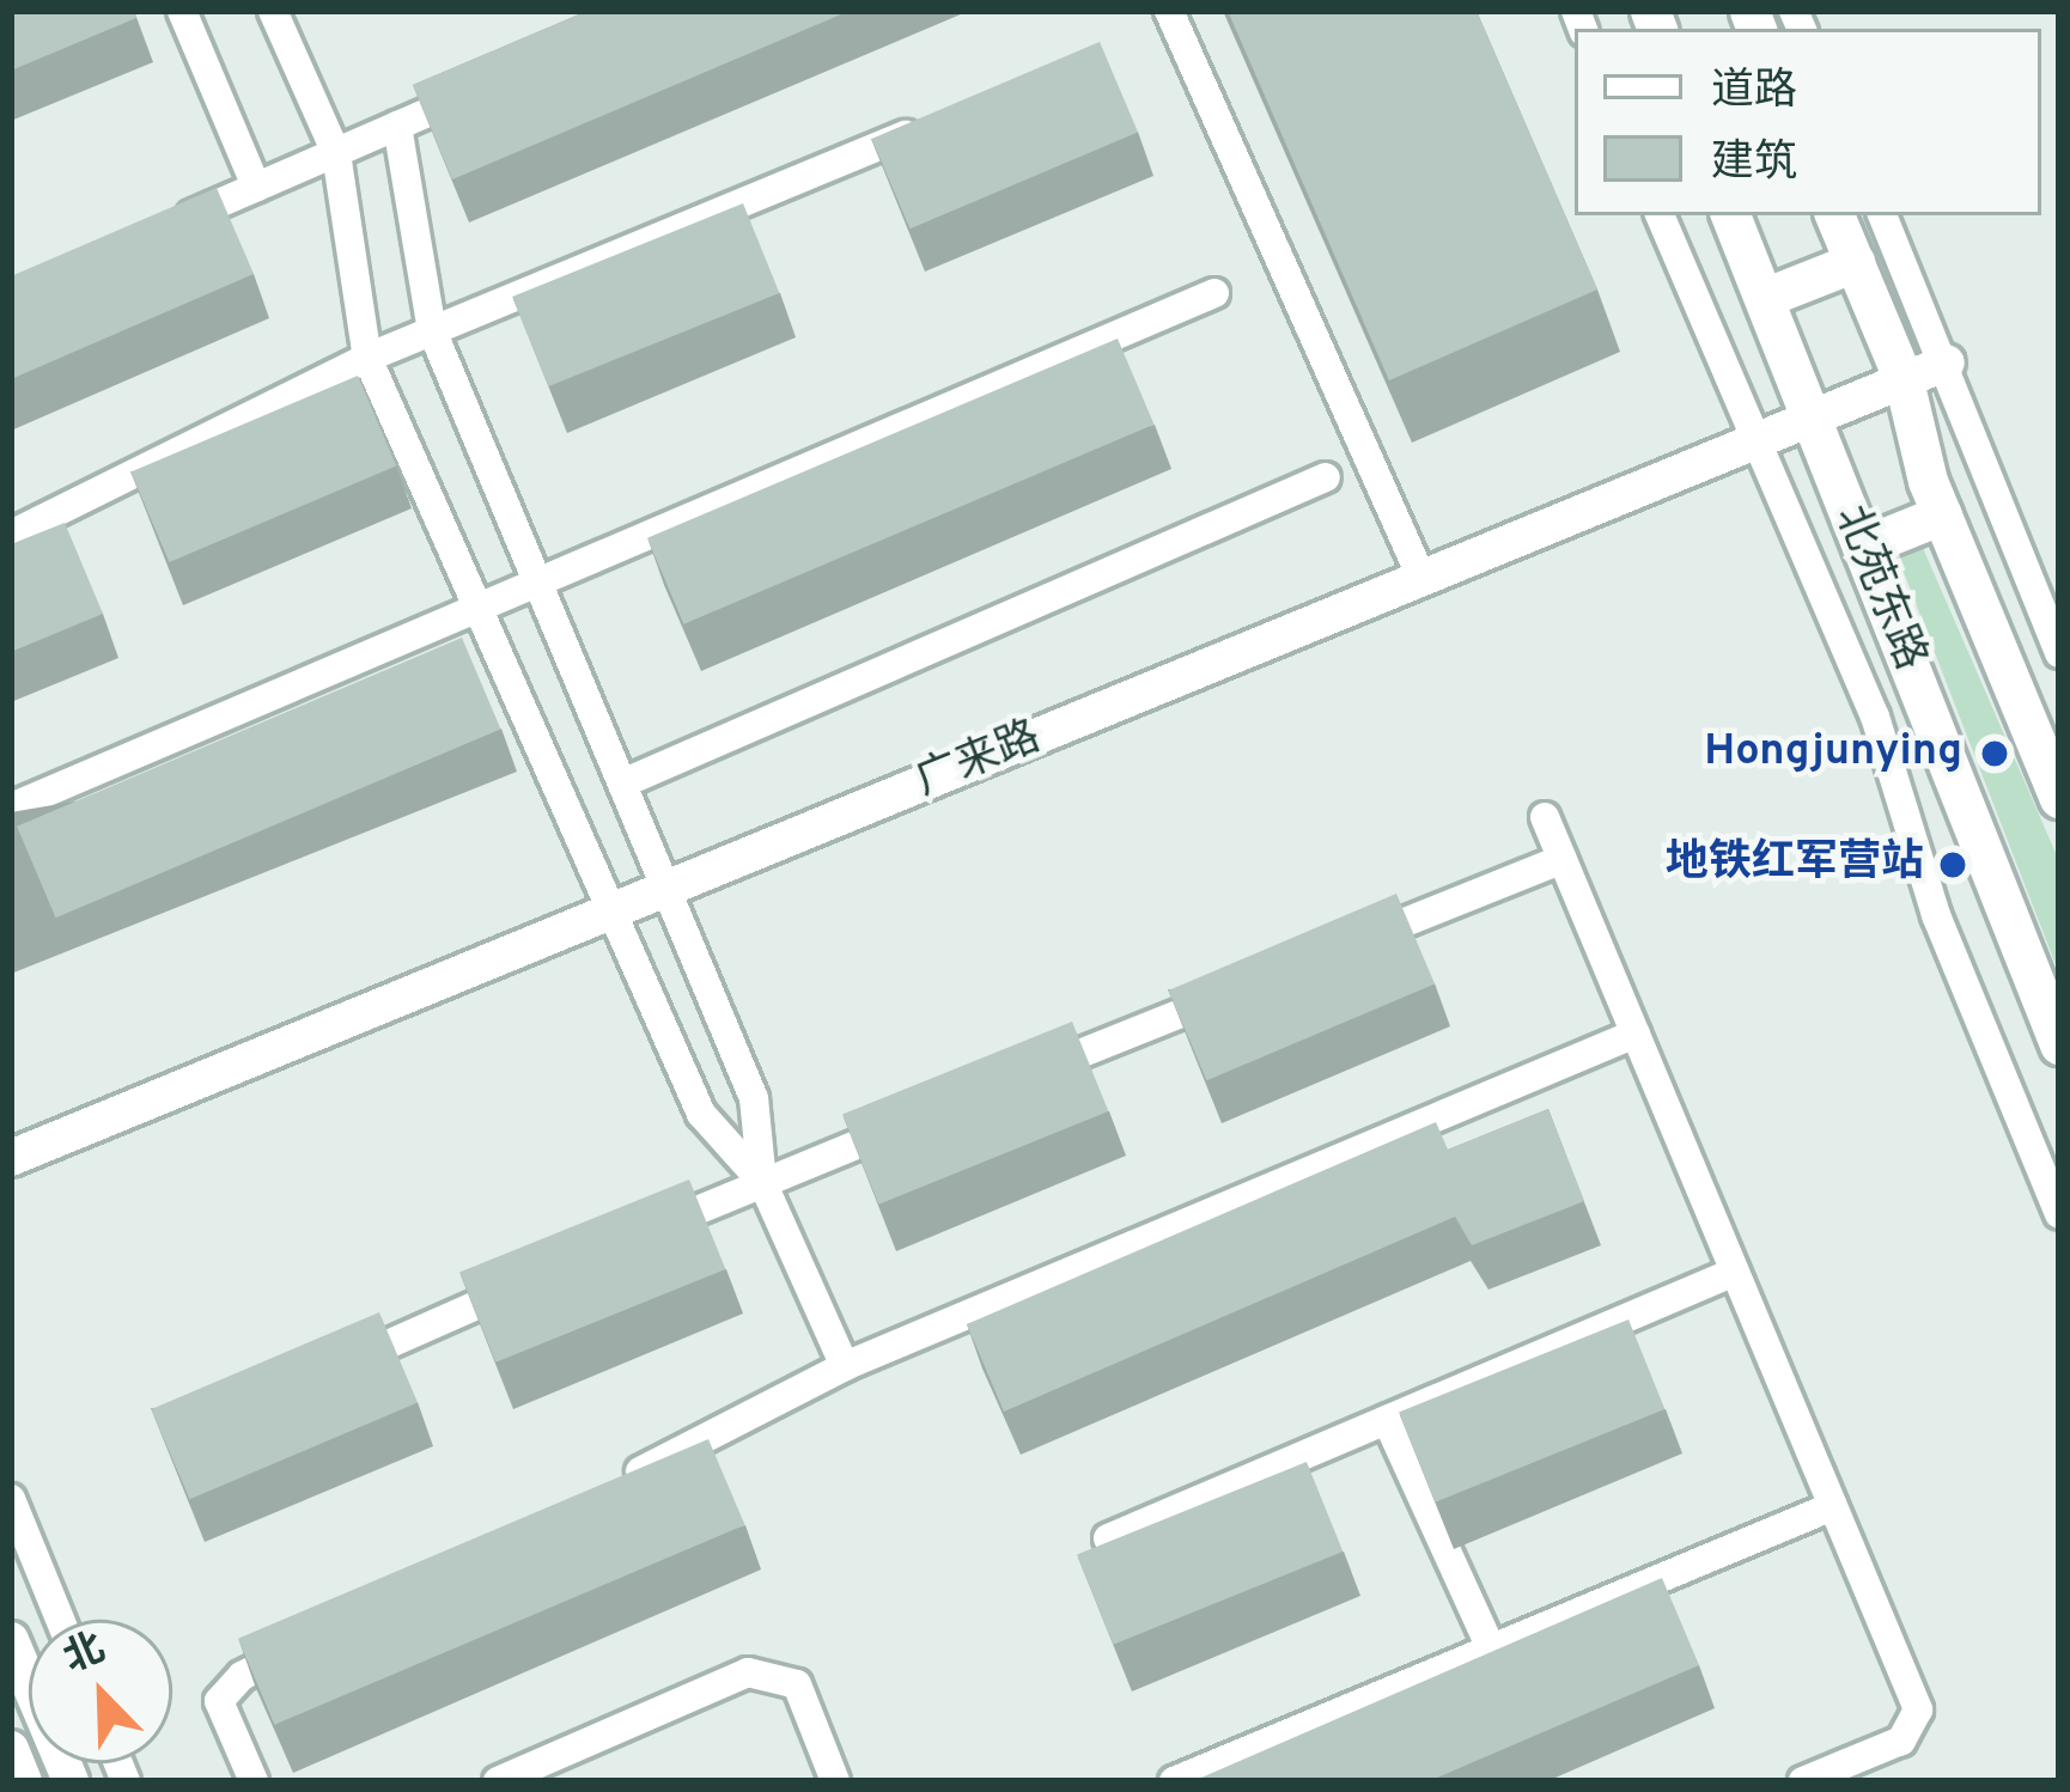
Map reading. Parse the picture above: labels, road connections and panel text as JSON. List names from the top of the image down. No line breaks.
{"streets":{"main road":["北苑东路"],"street":["广来路"]},"crossings":[["北苑东路","广来路"]],"places":["Hongjunying","地铁红军营站"],"legend":["道路","建筑"],"north":"top left"}
